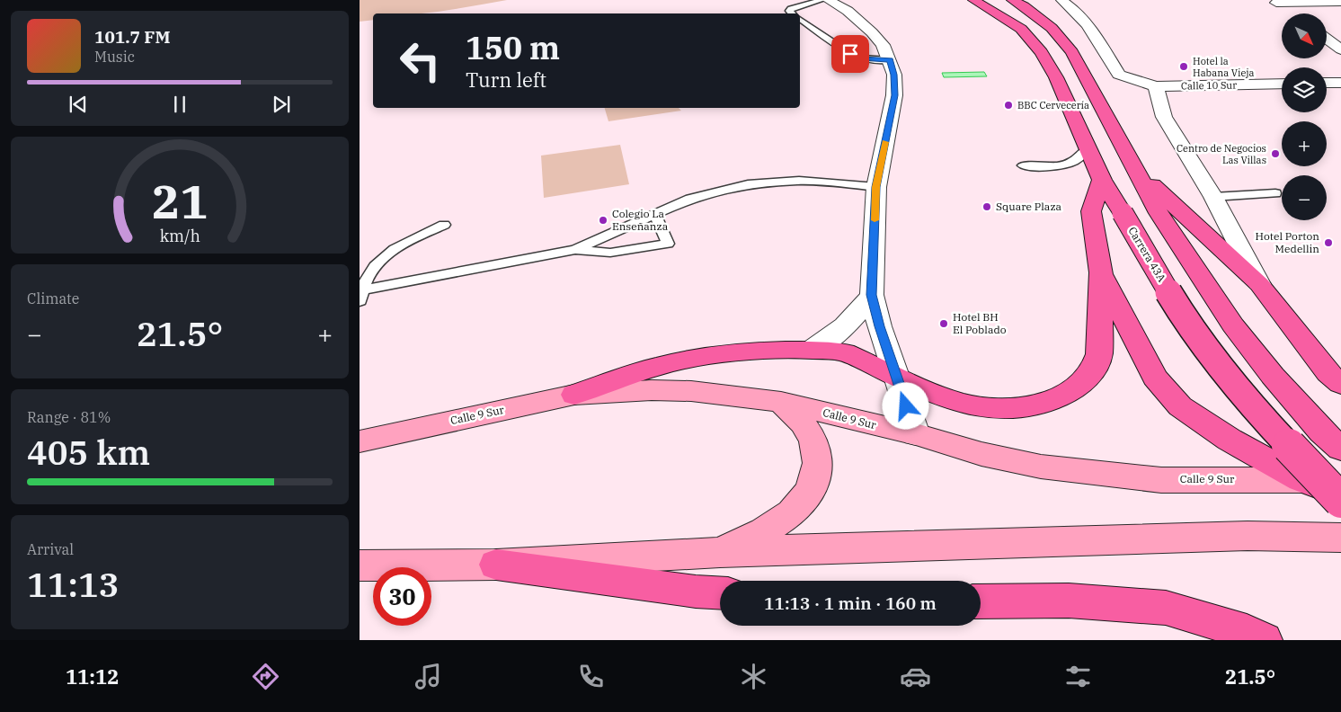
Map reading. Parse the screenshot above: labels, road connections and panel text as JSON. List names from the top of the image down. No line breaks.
{"streets":{"main road":["Carrera 43A","Calle 9 Sur"],"street":["Calle 10 Sur"]},"places":["Hotel la Habana Vieja","BBC Cervecería","Centro de Negocios Las Villas","Square Plaza","Colegio La Enseñanza","Hotel Porton Medellin","Hotel BH El Poblado"],"north":"bottom right","page":{"map_buttons":["+","−"],"turn":["150 m","Turn left"],"song":["101.7 FM","Music"],"tile":["Climate",["Range · 81%","405 km"],["Arrival","11:13"]],"heat":["−","21.5°","+"],"limit":"30","trip":"11:13 · 1 min · 160 m","tabs":["11:12","21.5°"],"gauge":["21","km/h"]}}
